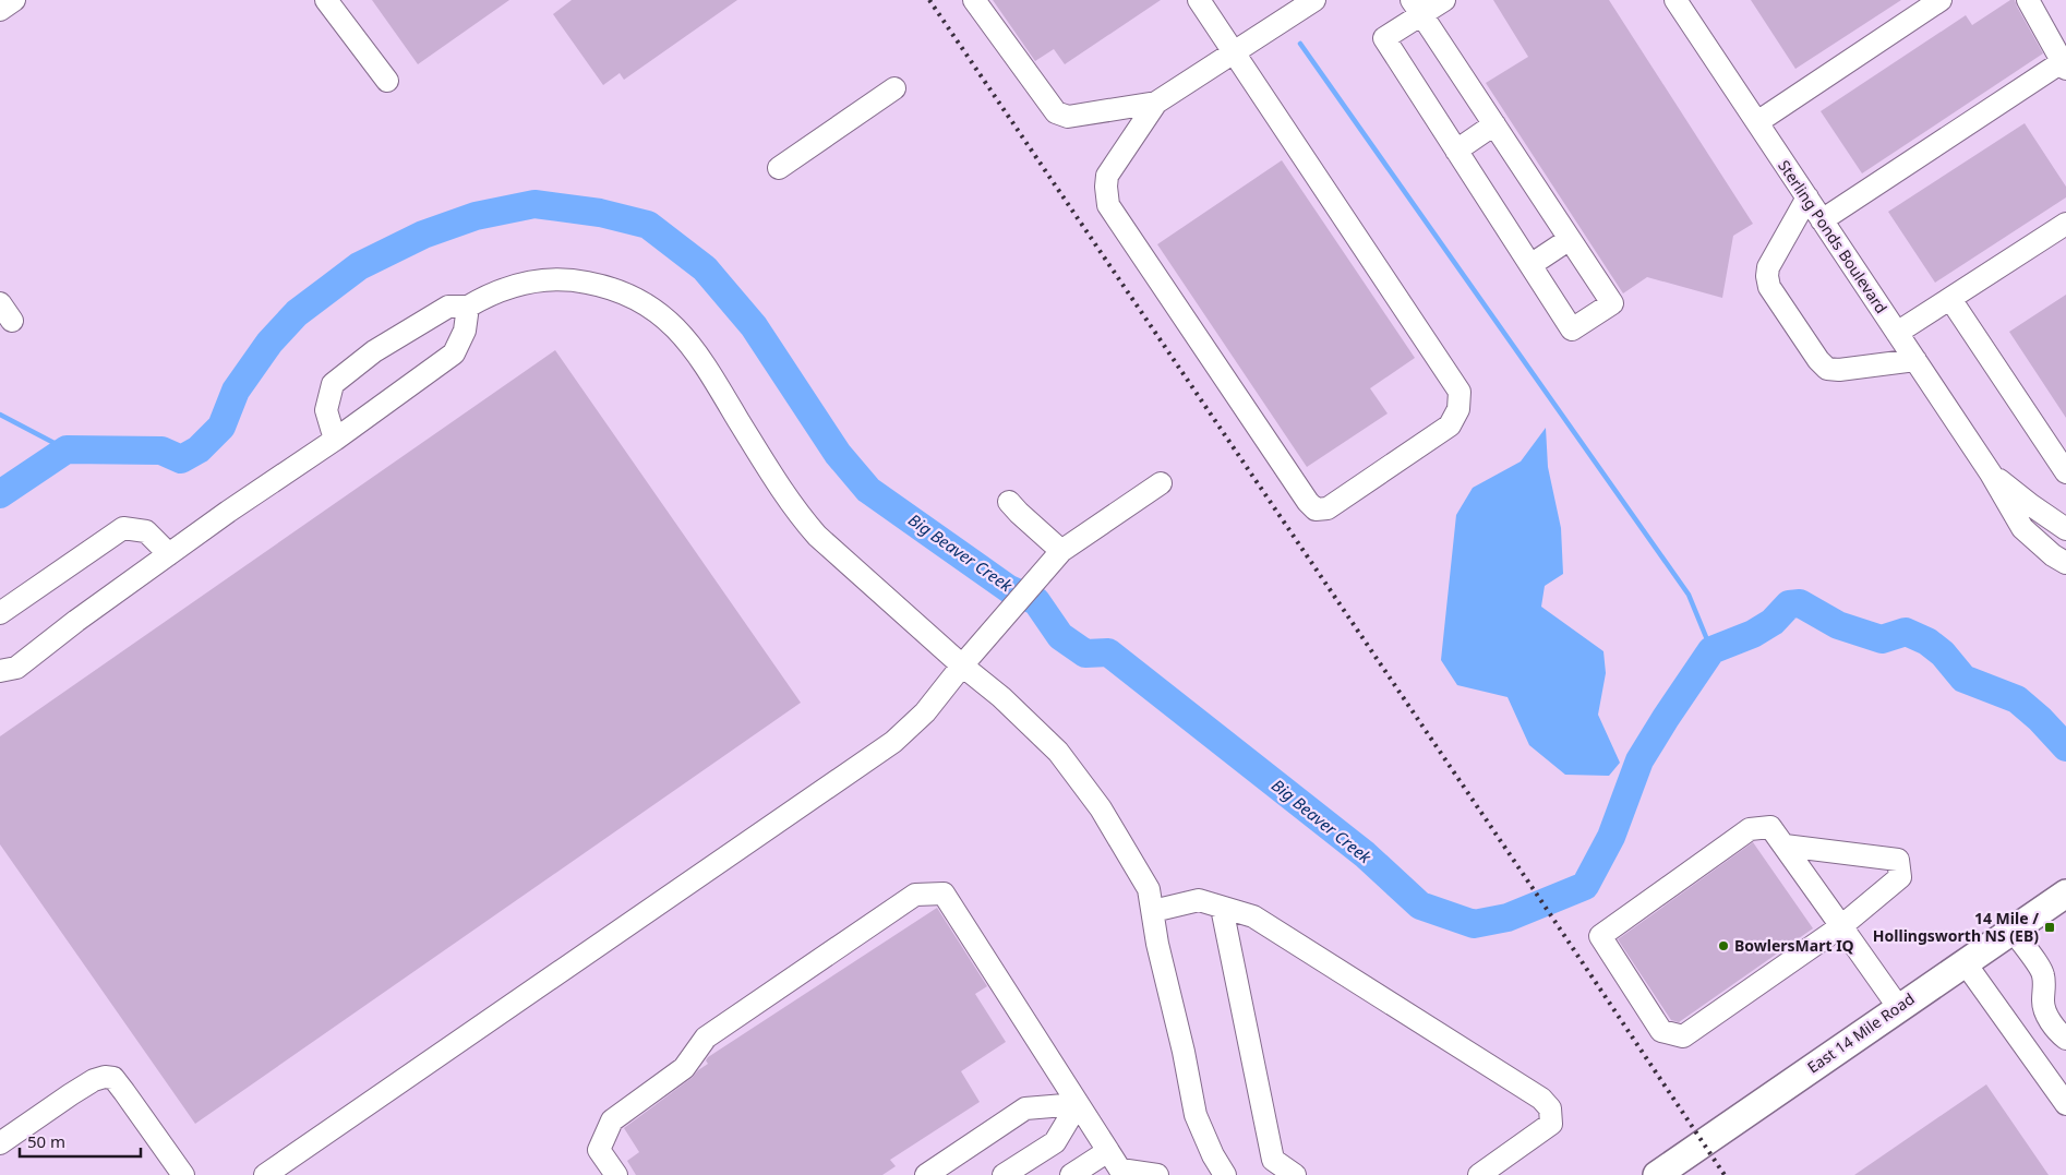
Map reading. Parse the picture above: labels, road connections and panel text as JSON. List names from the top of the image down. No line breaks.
{"streets":{"main road":["East 14 Mile Road"],"street":["Sterling Ponds Boulevard"]},"water":["Big Beaver Creek"],"places":{"transit":["14 Mile / Hollingsworth NS (EB)"],"other":["BowlersMart IQ"]},"scale_bar":"50 m"}
